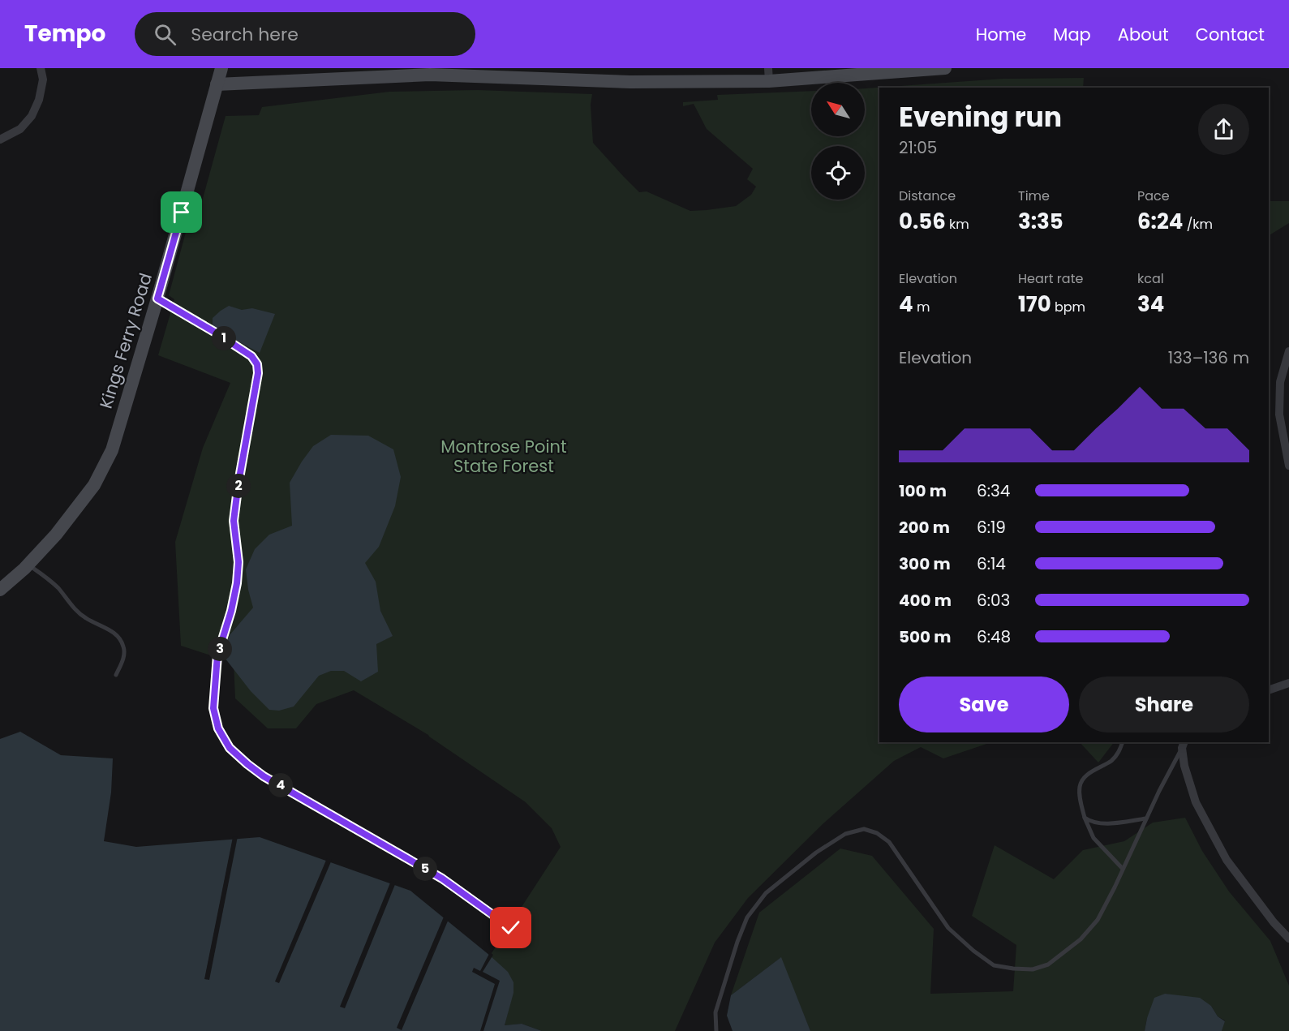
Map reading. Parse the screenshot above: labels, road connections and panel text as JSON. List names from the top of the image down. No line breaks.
{"streets":{"street":["Kings Ferry Road"]},"parks":["Montrose Point State Forest"],"north":"top left","page":{"header":"Tempo","search":"Search here","nav":["Home","Map","About","Contact"],"heading":["Evening run","21:05"],"stats":[["Distance","0.56 km"],["Time","3:35"],["Pace","6:24 /km"],["Elevation","4 m"],["Heart rate","170 bpm"],["kcal","34"]],"pins":["1","2","3","4","5"],"chart":["Elevation","133–136 m"],"list":[{"name":"100 m","note":"6:34"},{"name":"200 m","note":"6:19"},{"name":"300 m","note":"6:14"},{"name":"400 m","note":"6:03"},{"name":"500 m","note":"6:48"}],"buttons":["Save","Share"]}}
